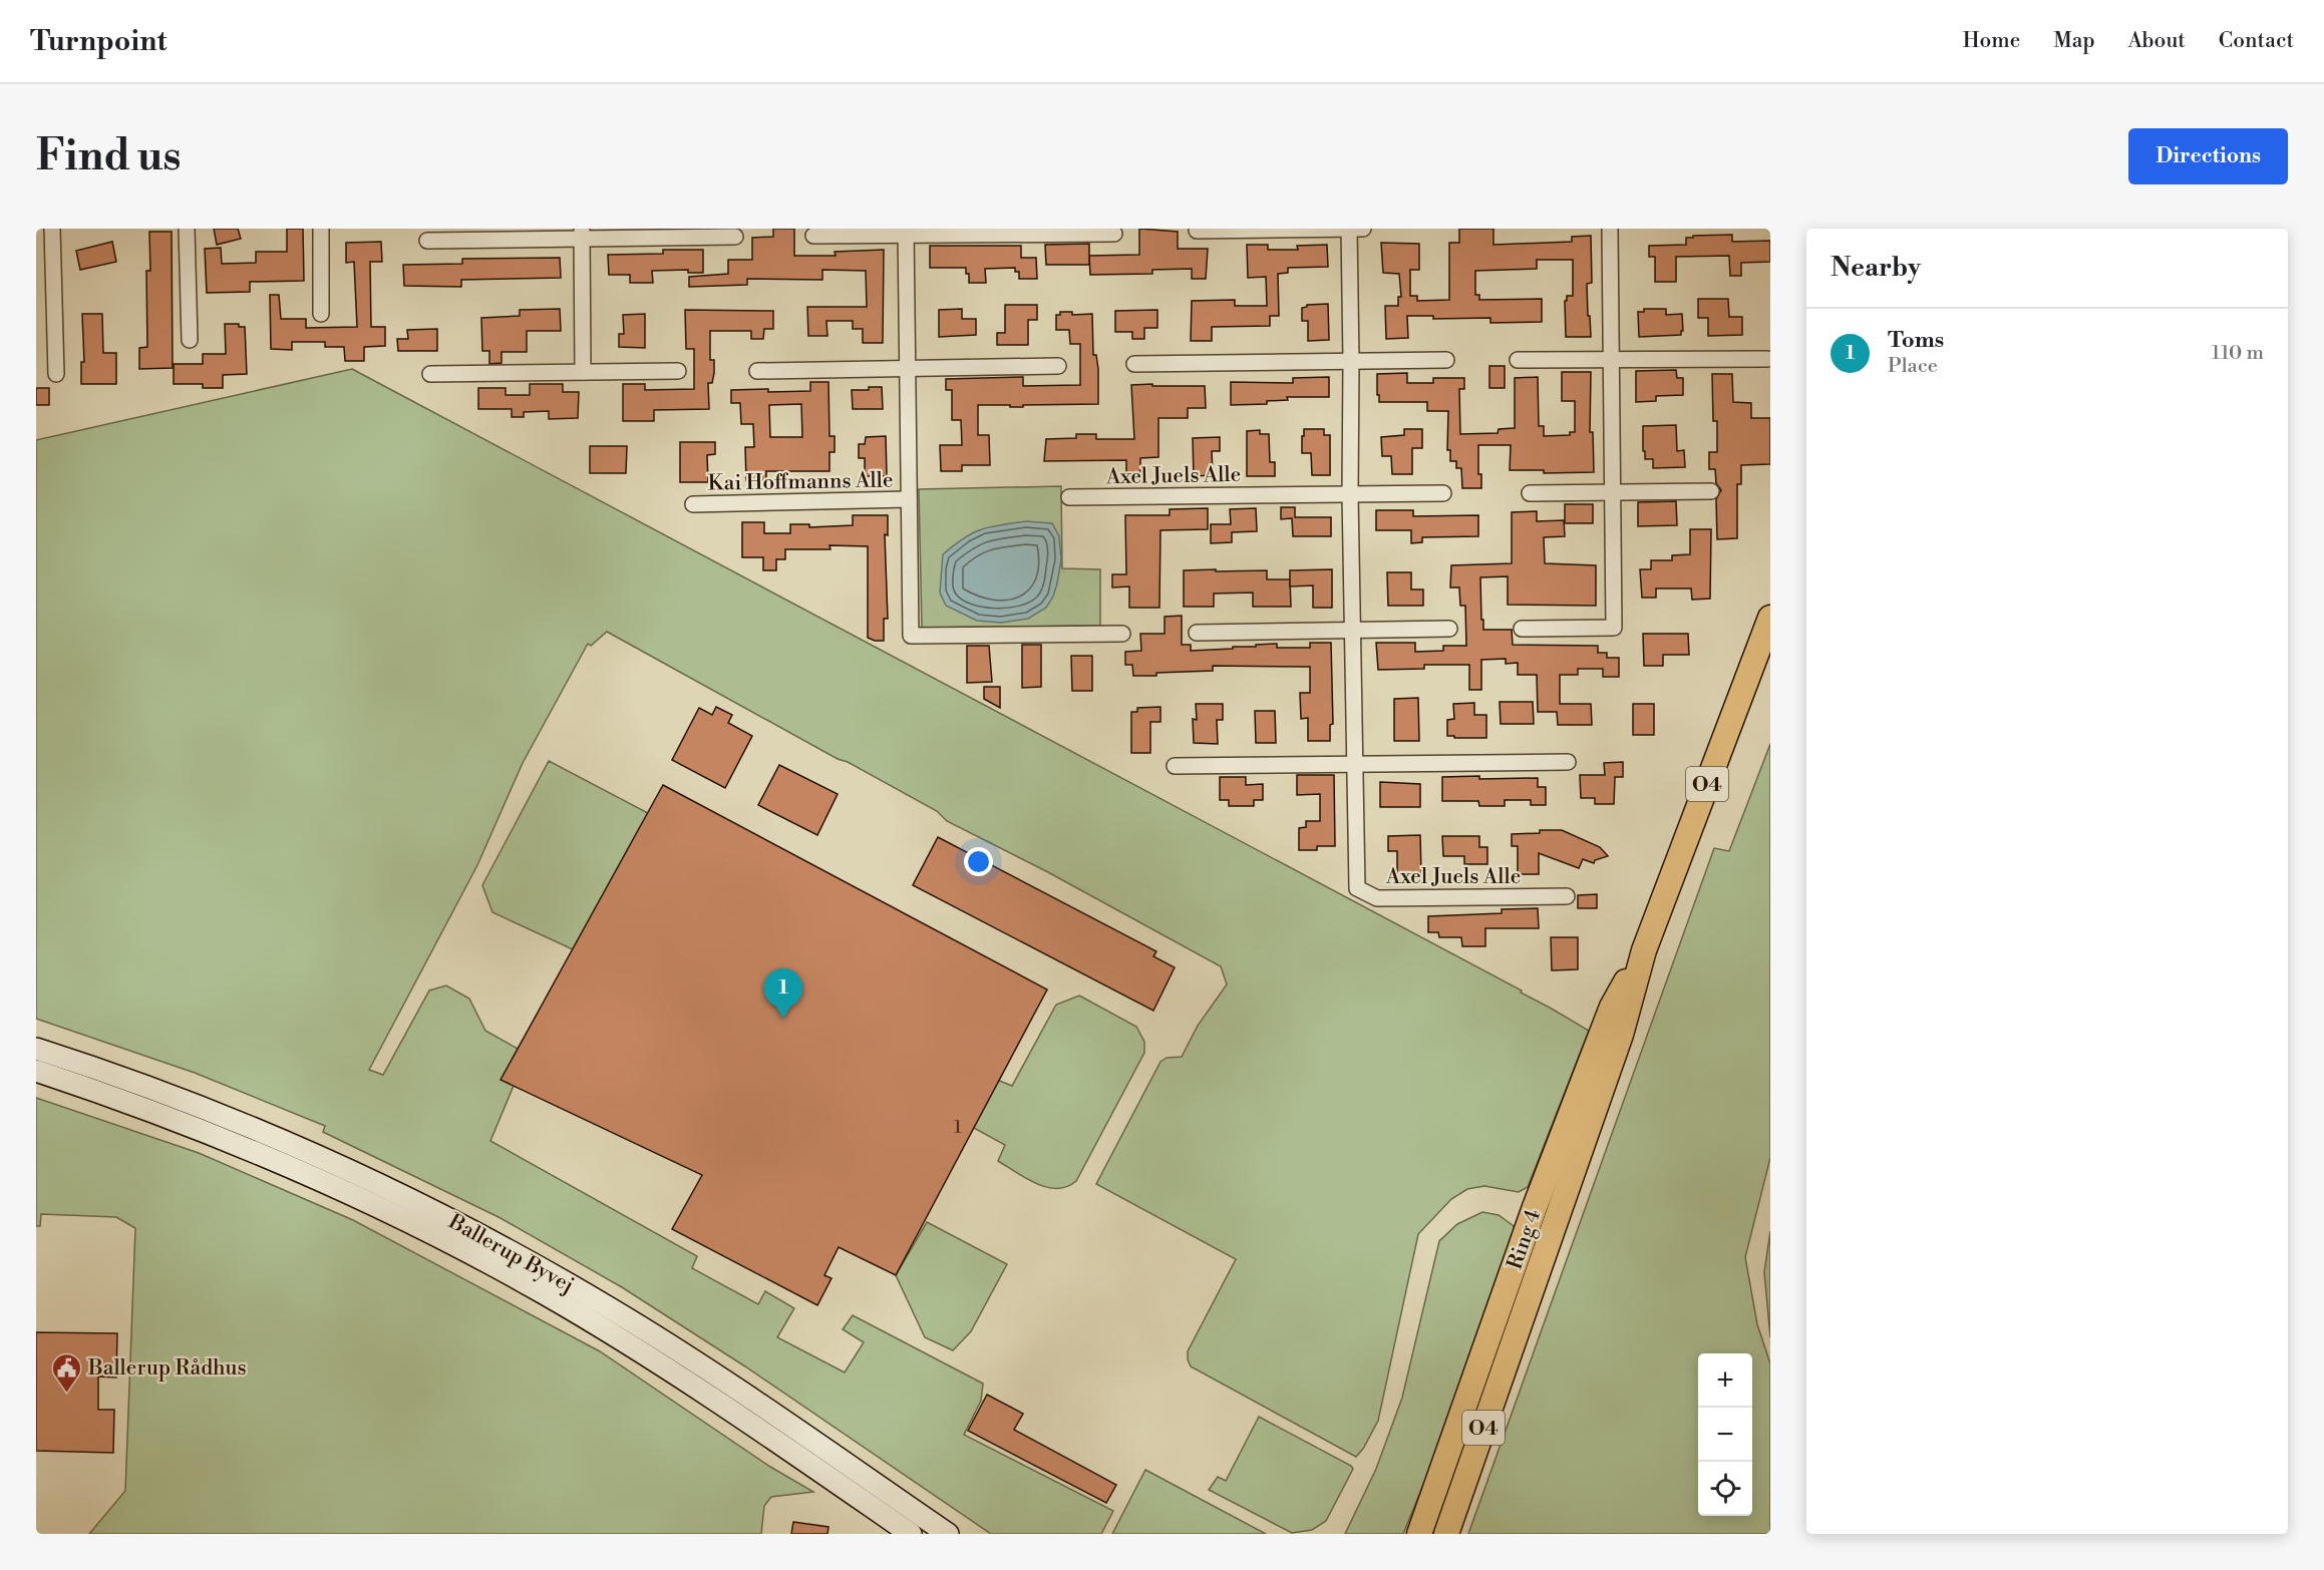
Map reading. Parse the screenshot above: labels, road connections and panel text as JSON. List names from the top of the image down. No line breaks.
{"streets":{"main road":["O4","Ring 4","Ballerup Byvej"],"street":["Axel Juels Alle","Kai Hoffmanns Alle"]},"places":{"public building":["Ballerup Rådhus"]},"house_numbers":["1"],"page":{"header":"Turnpoint","nav":["Home","Map","About","Contact"],"buttons":"Directions","title":"Find us","heading":"Nearby","list":[{"mark":"1","name":"Toms","note":"Place","value":"110 m"}],"pins":"1","map_buttons":["+","−"]}}
